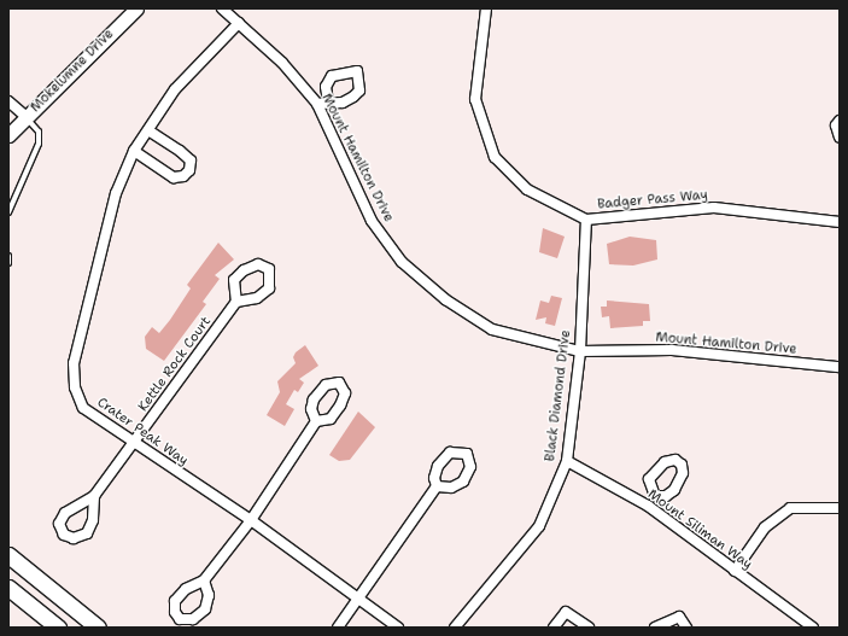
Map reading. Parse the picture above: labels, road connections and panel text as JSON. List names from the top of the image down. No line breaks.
{"streets":{"street":["Mokelumne Drive","Mount Hamilton Drive","Badger Pass Way","Kettle Rock Court","Black Diamond Drive","Crater Peak Way","Mount Siliman Way"]},"crossings":[["Mount Hamilton Drive","Black Diamond Drive"],["Mount Hamilton Drive","Crater Peak Way"],["Badger Pass Way","Black Diamond Drive"],["Kettle Rock Court","Crater Peak Way"],["Black Diamond Drive","Mount Siliman Way"]]}
